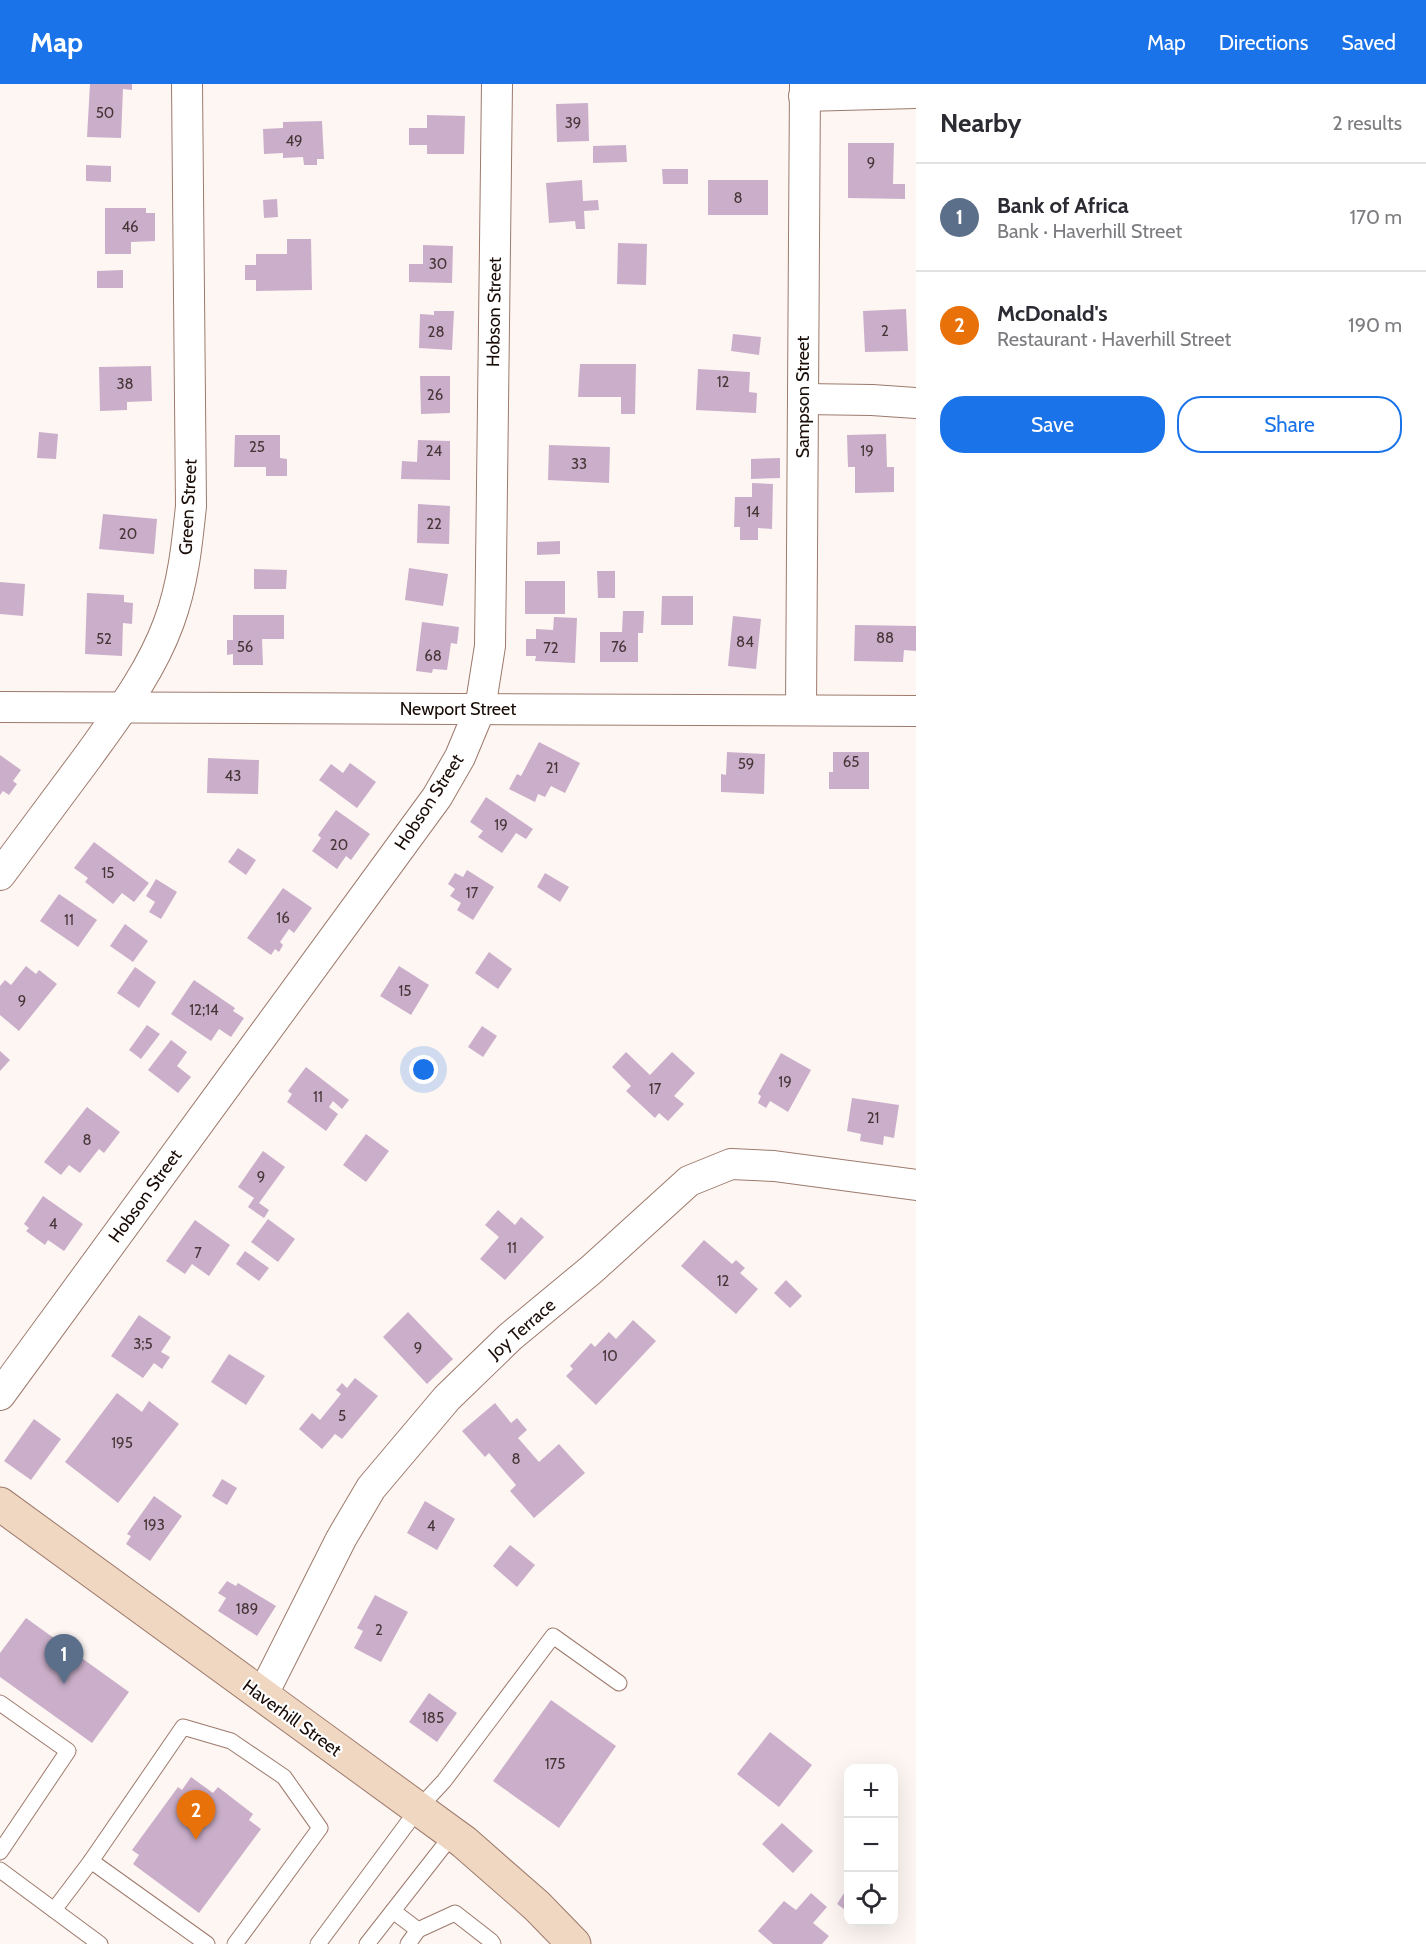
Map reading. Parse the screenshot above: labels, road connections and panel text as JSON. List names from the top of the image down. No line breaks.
{"streets":{"main road":["Haverhill Street"],"street":["Hobson Street","Sampson Street","Green Street","Newport Street","Joy Terrace"]},"crossings":[["Hobson Street","Newport Street"],["Sampson Street","Newport Street"],["Green Street","Newport Street"],["Joy Terrace","Haverhill Street"]],"house_numbers":["50","39","49","9","8","46","30","2","28","12","38","26","25","24","19","33","14","22","20","88","52","84","56","76","72","68","65","59","21","43","19","20","15","17","16","11","15","9","12;14","19","17","11","21","8","9","4","11","7","12","3;5","9","10","5","195","8","193","4","189","2","185","175"],"page":{"header":"Map","nav":["Map","Directions","Saved"],"heading":["Nearby","2 results"],"list":[{"mark":"1","name":"Bank of Africa","note":"Bank · Haverhill Street","value":"170 m"},{"mark":"2","name":"McDonald's","note":"Restaurant · Haverhill Street","value":"190 m"}],"buttons":["Save","Share"],"pins":["1","2"],"map_buttons":["+","−"]}}
